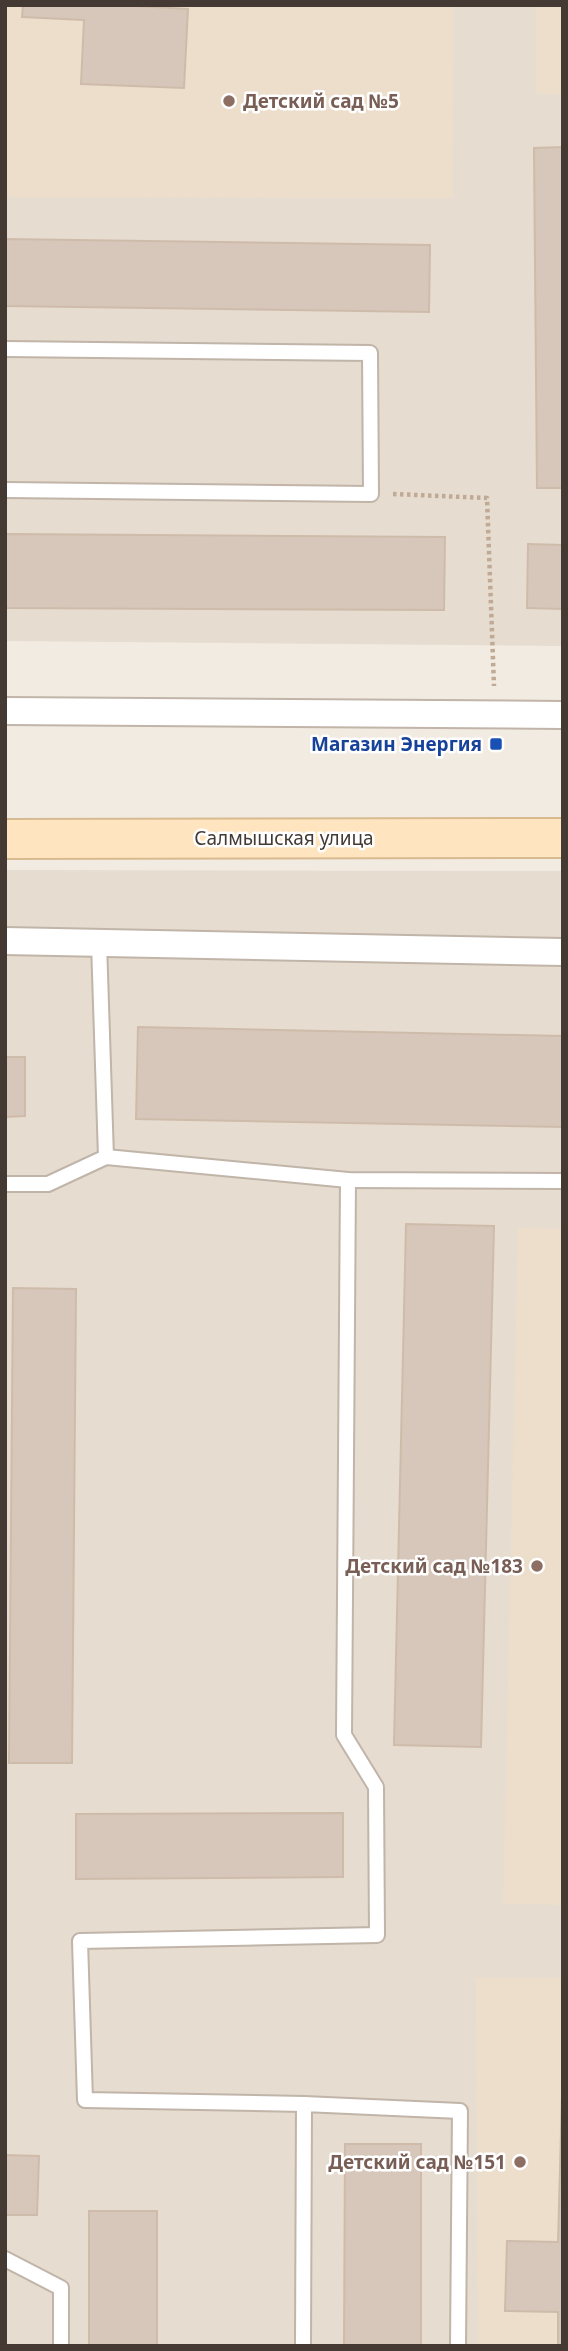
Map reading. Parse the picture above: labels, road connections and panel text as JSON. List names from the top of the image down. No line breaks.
{"streets":{"main road":["Салмышская улица"]},"places":{"other":["Детский сад №5","Детский сад №183","Детский сад №151"],"transit":["Магазин Энергия"]}}
